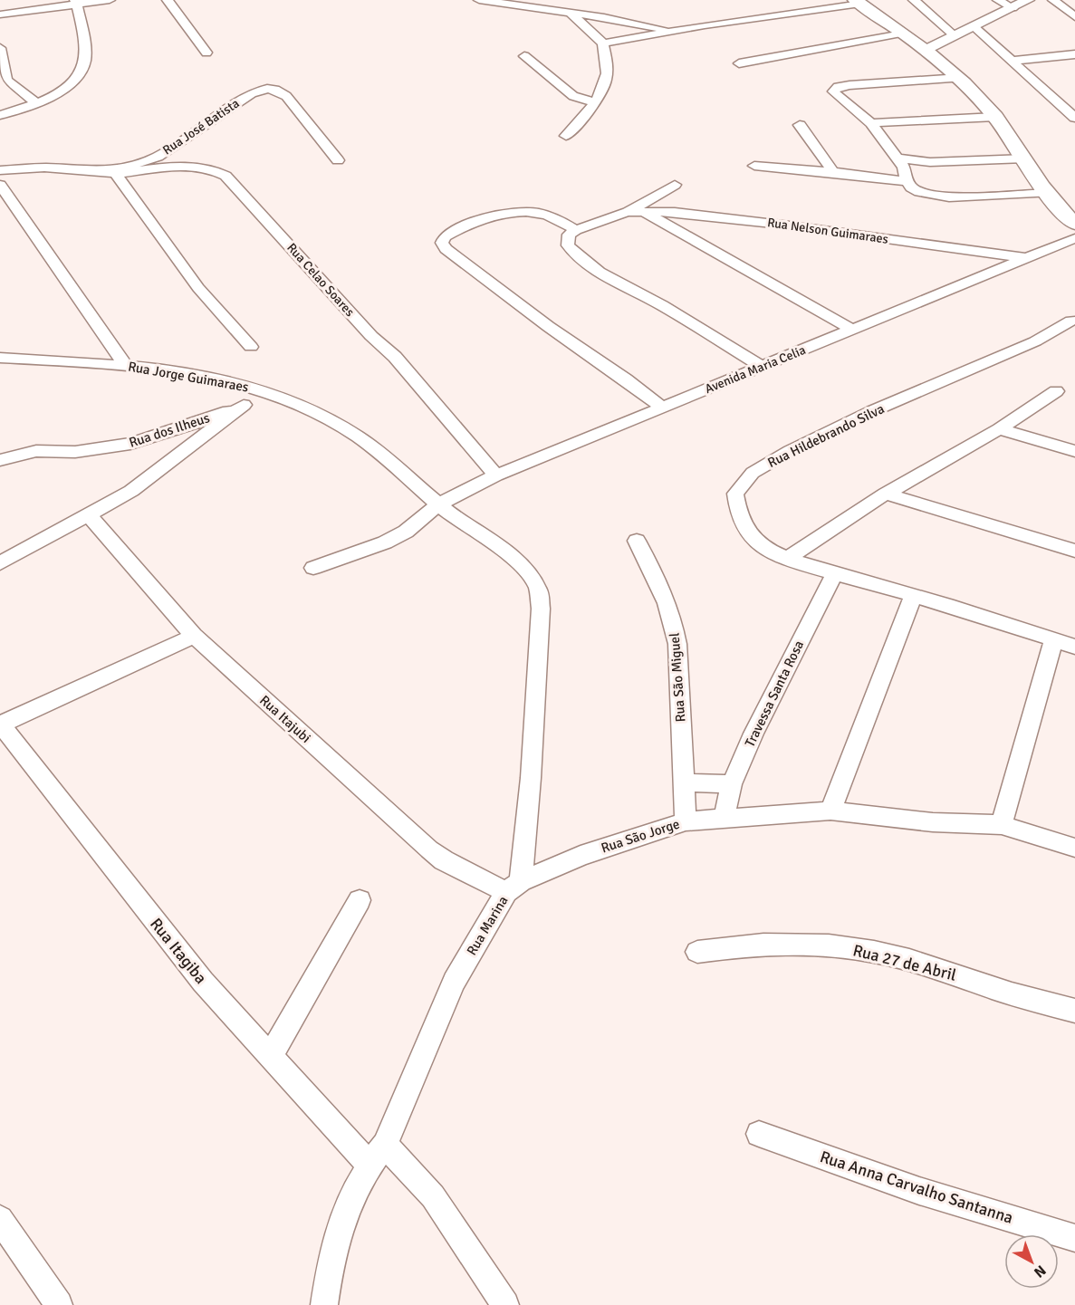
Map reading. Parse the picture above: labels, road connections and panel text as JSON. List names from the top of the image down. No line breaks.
{"streets":{"street":["Rua José Batista","Rua Nelson Guimaraes","Rua Celao Soares","Avenida Maria Celia","Rua Jorge Guimaraes","Rua dos Ilheus","Rua Hildebrando Silva","Rua São Miguel","Travessa Santa Rosa","Rua Itajubi","Rua São Jorge","Rua Marina","Rua Itagiba","Rua 27 de Abril","Rua Anna Carvalho Santanna"]},"crossings":[["Rua José Batista","Rua Celao Soares"],["Rua Nelson Guimaraes","Avenida Maria Celia"],["Rua Celao Soares","Avenida Maria Celia"],["Avenida Maria Celia","Rua Jorge Guimaraes"],["Avenida Maria Celia","Rua Marina"],["Rua Jorge Guimaraes","Rua dos Ilheus"],["Rua Jorge Guimaraes","Rua Marina"],["Rua Hildebrando Silva","Travessa Santa Rosa"],["Rua São Miguel","Rua São Jorge"],["Travessa Santa Rosa","Rua São Jorge"],["Rua Itajubi","Rua São Jorge"],["Rua Itajubi","Rua Marina"],["Rua São Jorge","Rua Marina"],["Rua Marina","Rua Itagiba"]],"north":"bottom right"}
